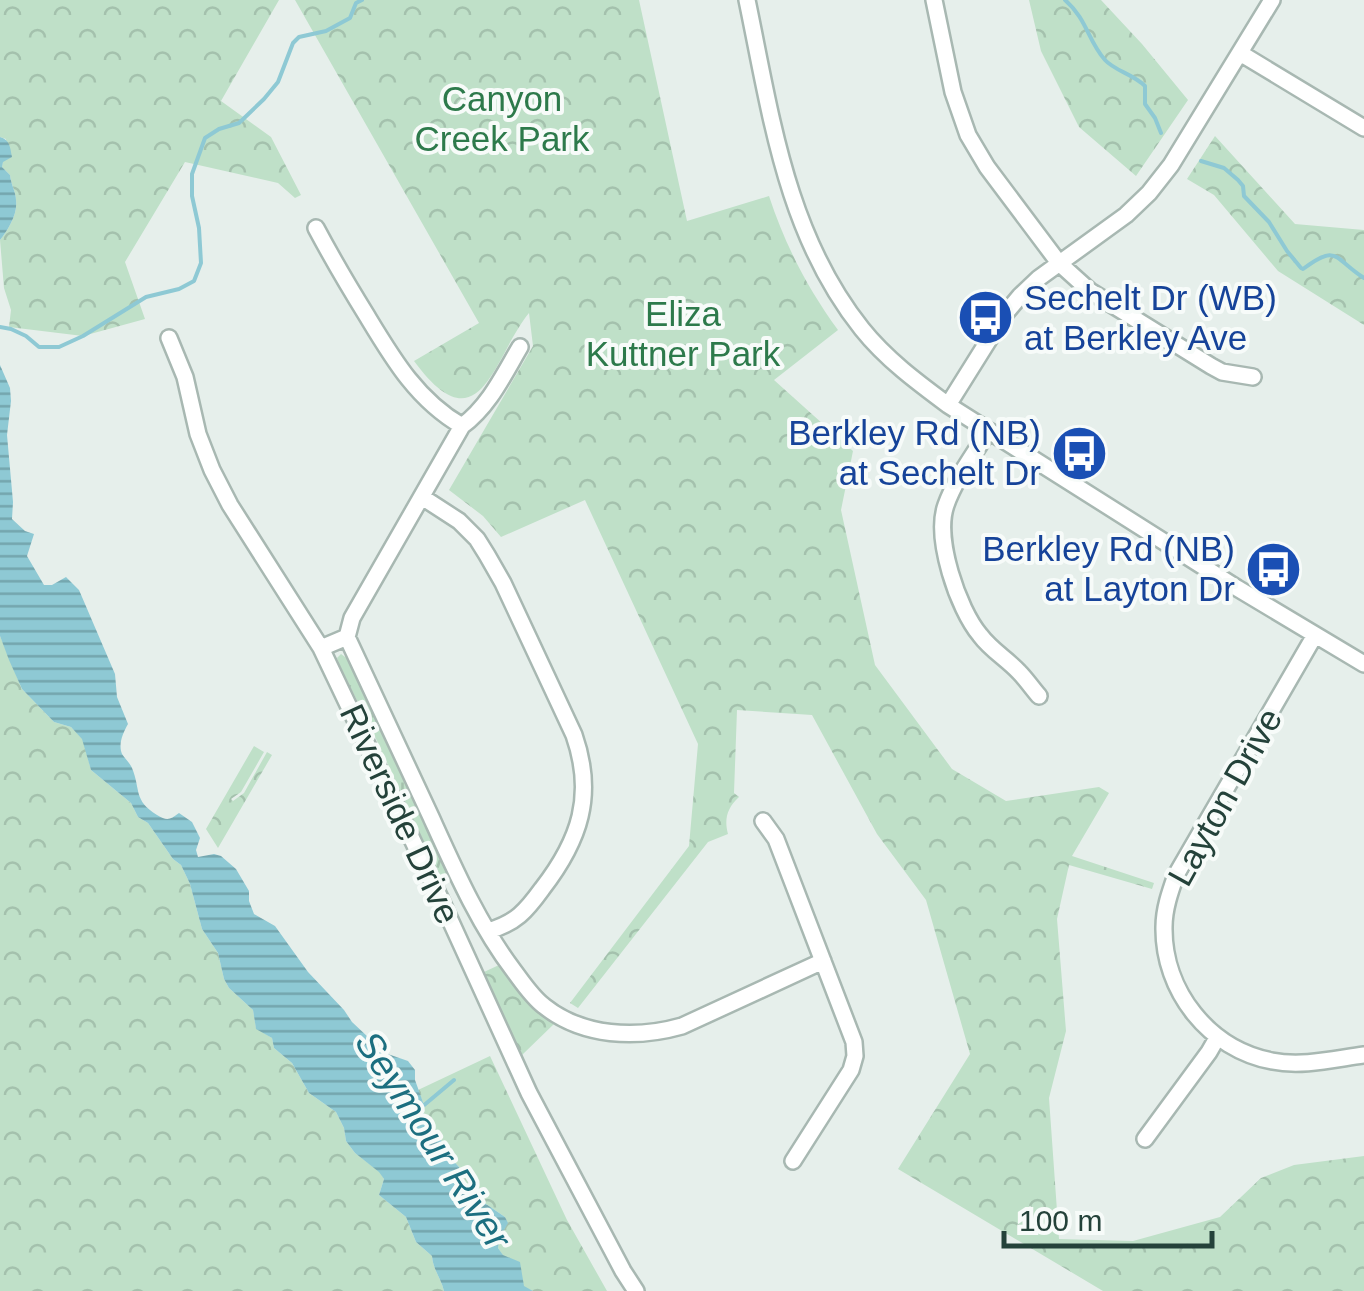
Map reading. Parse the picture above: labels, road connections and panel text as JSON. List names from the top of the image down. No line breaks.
{"streets":{"street":["Layton Drive","Riverside Drive"]},"water":["Seymour River"],"parks":["Canyon Creek Park","Eliza Kuttner Park"],"places":{"bus stop":["Sechelt Dr (WB) at Berkley Ave","Berkley Rd (NB) at Sechelt Dr","Berkley Rd (NB) at Layton Dr"]},"scale_bar":"100 m"}
